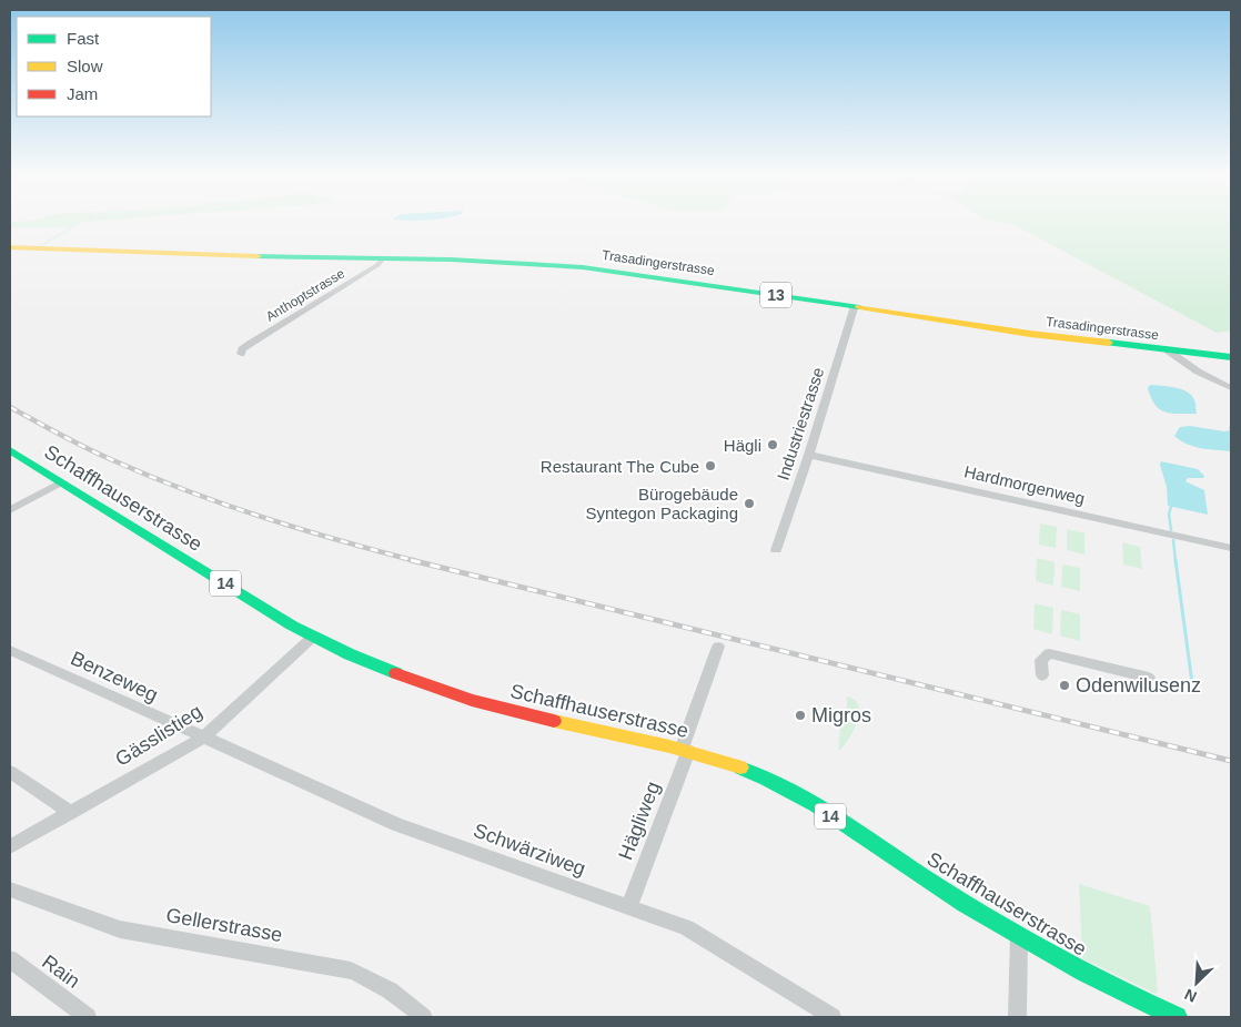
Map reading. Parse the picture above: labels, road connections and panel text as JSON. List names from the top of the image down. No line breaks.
{"streets":{"main road":["Trasadingerstrasse","13","Schaffhauserstrasse","14"],"street":["Anthoptstrasse","Industriestrasse","Hardmorgenweg","Benzeweg","Gässlistieg","Hägliweg","Schwärziweg","Gellerstrasse","Rain"]},"crossings":[["Trasadingerstrasse","Anthoptstrasse"],["Trasadingerstrasse","Industriestrasse"],["Industriestrasse","Hardmorgenweg"],["Schaffhauserstrasse","Gässlistieg"],["Schaffhauserstrasse","Hägliweg"],["Benzeweg","Gässlistieg"],["Benzeweg","Schwärziweg"],["Gässlistieg","Schwärziweg"],["Hägliweg","Schwärziweg"]],"places":["Hägli","Restaurant The Cube","Bürogebäude Syntegon Packaging","Odenwilusenz","Migros"],"legend":["Fast","Slow","Jam"],"north":"bottom left"}
